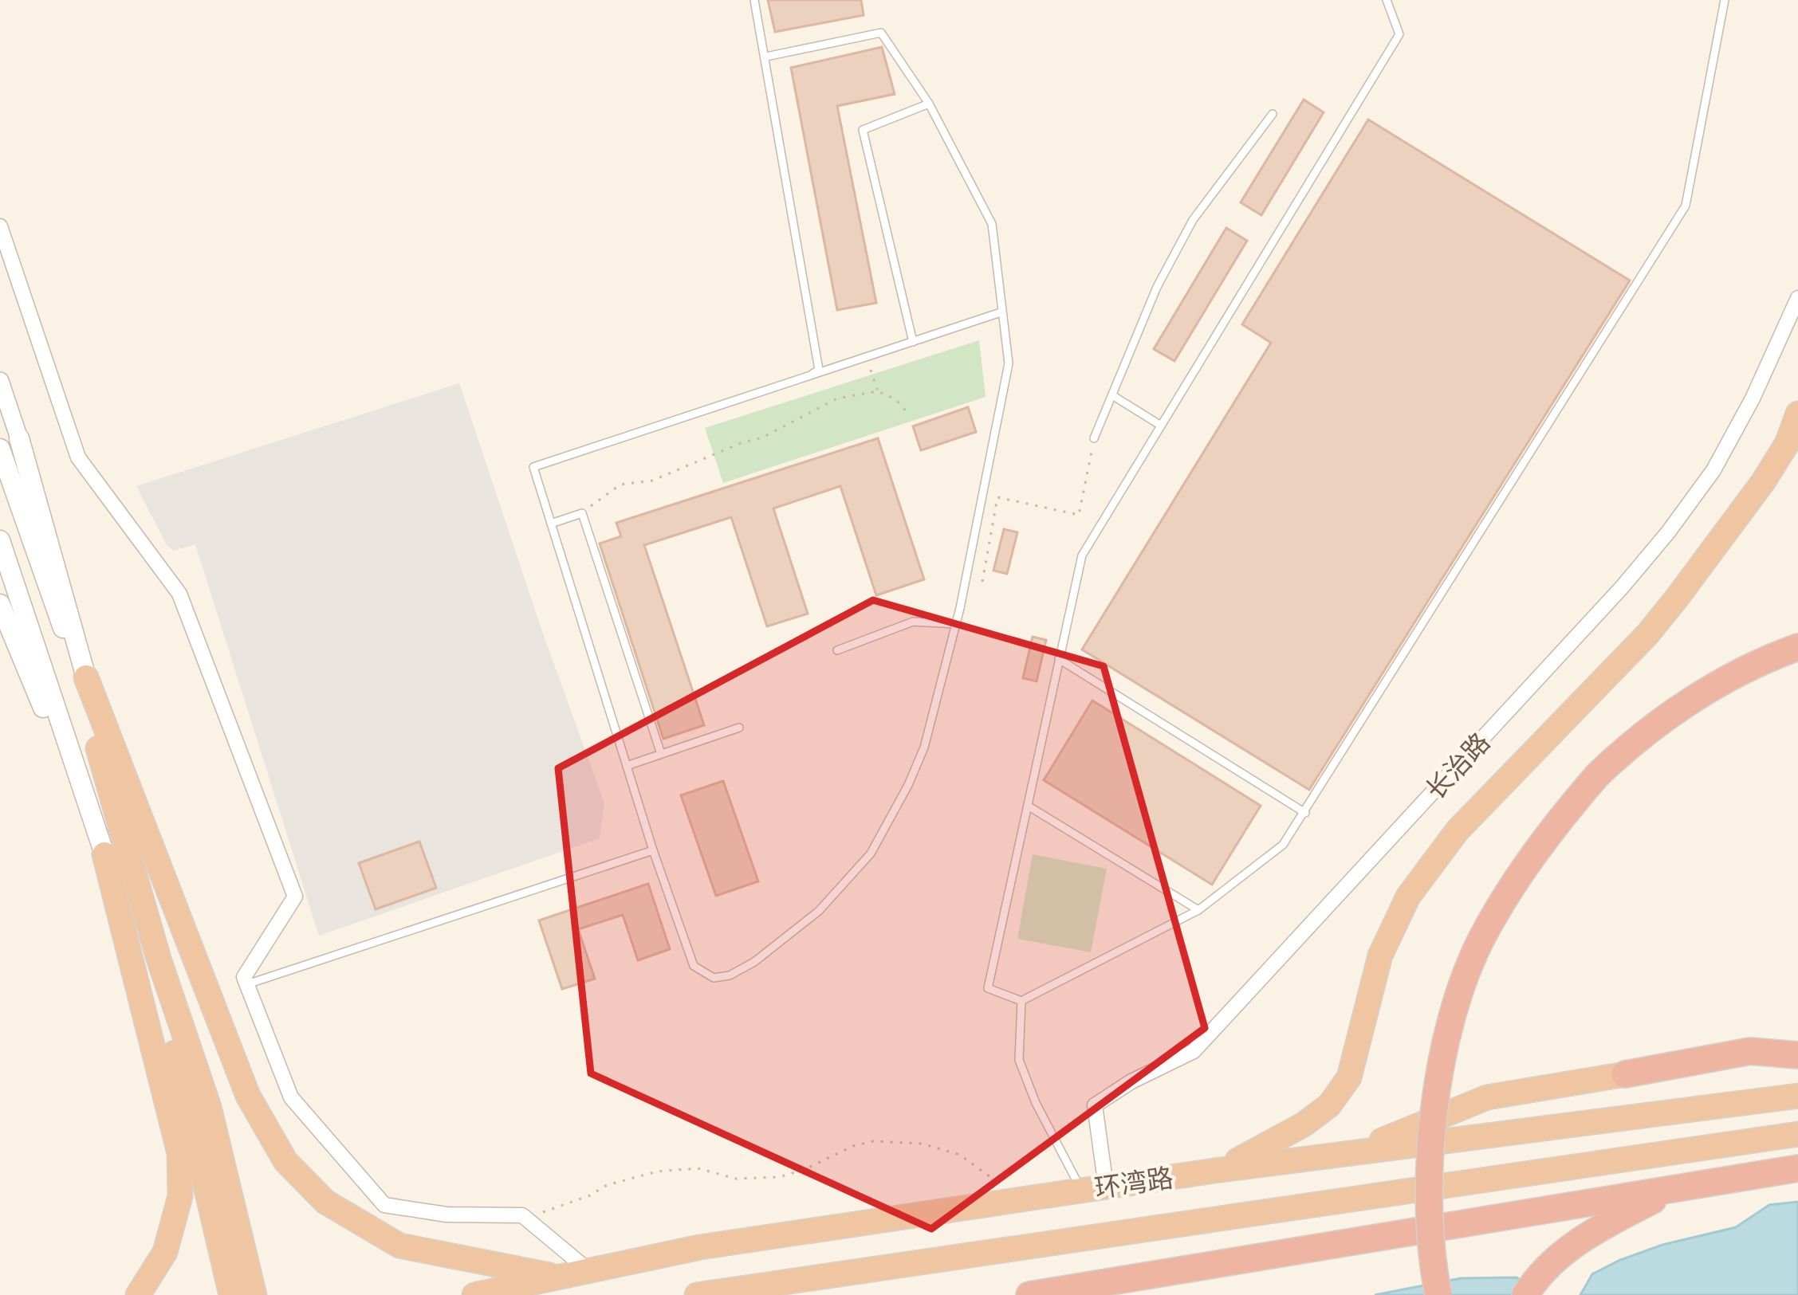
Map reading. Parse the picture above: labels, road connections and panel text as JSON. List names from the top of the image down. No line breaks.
{"streets":{"highway":["环湾路"],"street":["长治路"]},"crossings":[["长治路","环湾路"]]}
